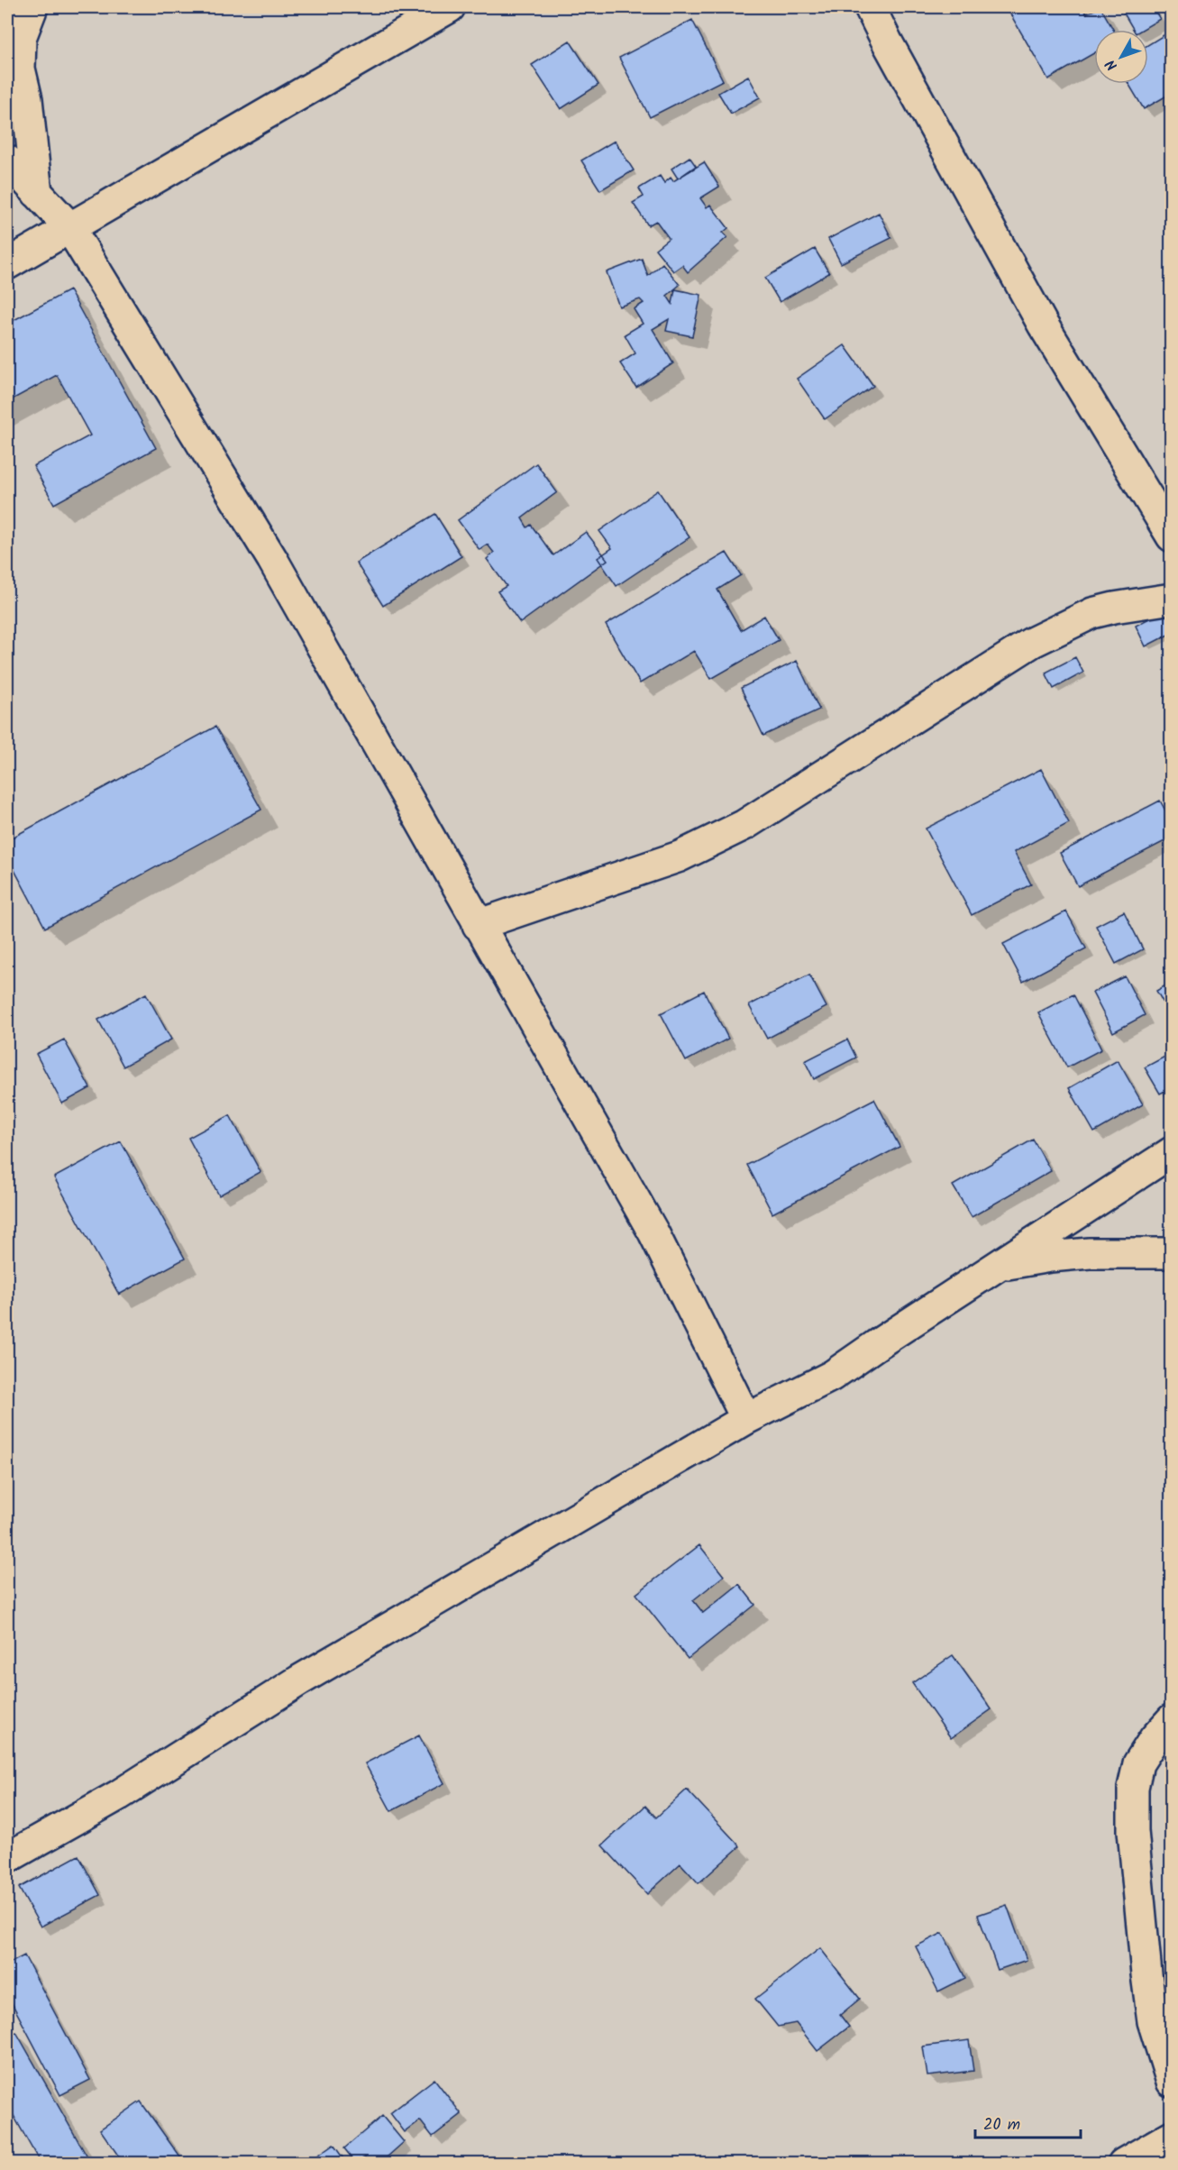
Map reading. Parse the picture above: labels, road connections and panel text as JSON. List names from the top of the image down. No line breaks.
{"scale_bar":"20 m","north":"bottom left"}
